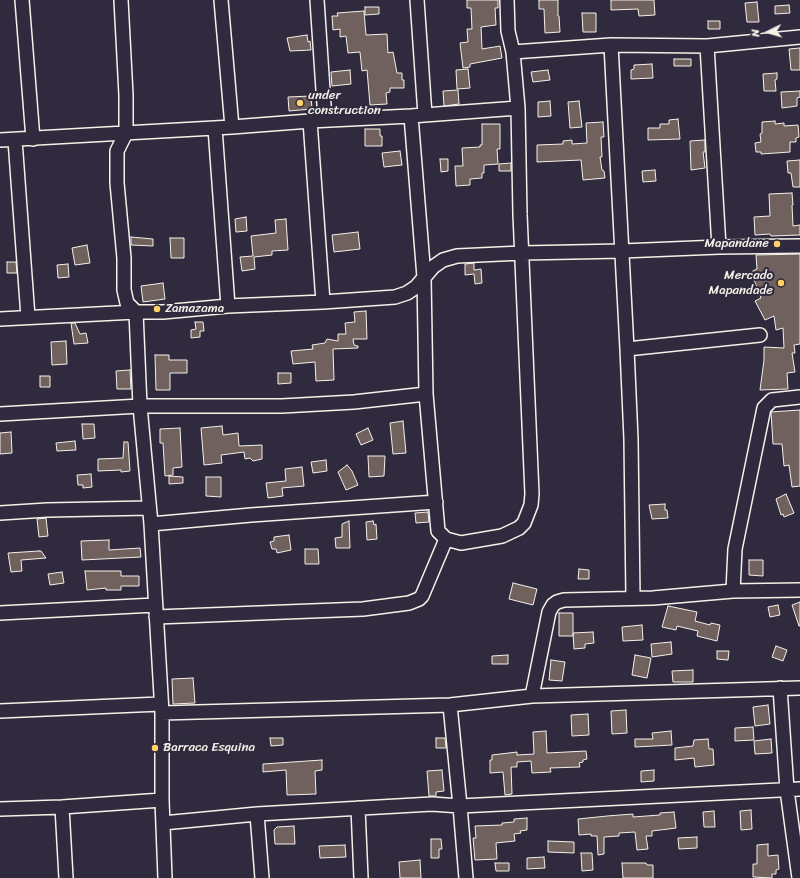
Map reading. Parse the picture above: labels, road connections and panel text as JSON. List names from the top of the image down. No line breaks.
{"places":["under construction","Mapandane","Mercado Mapandade","Zamazama","Barraca Esquina"],"north":"left"}
